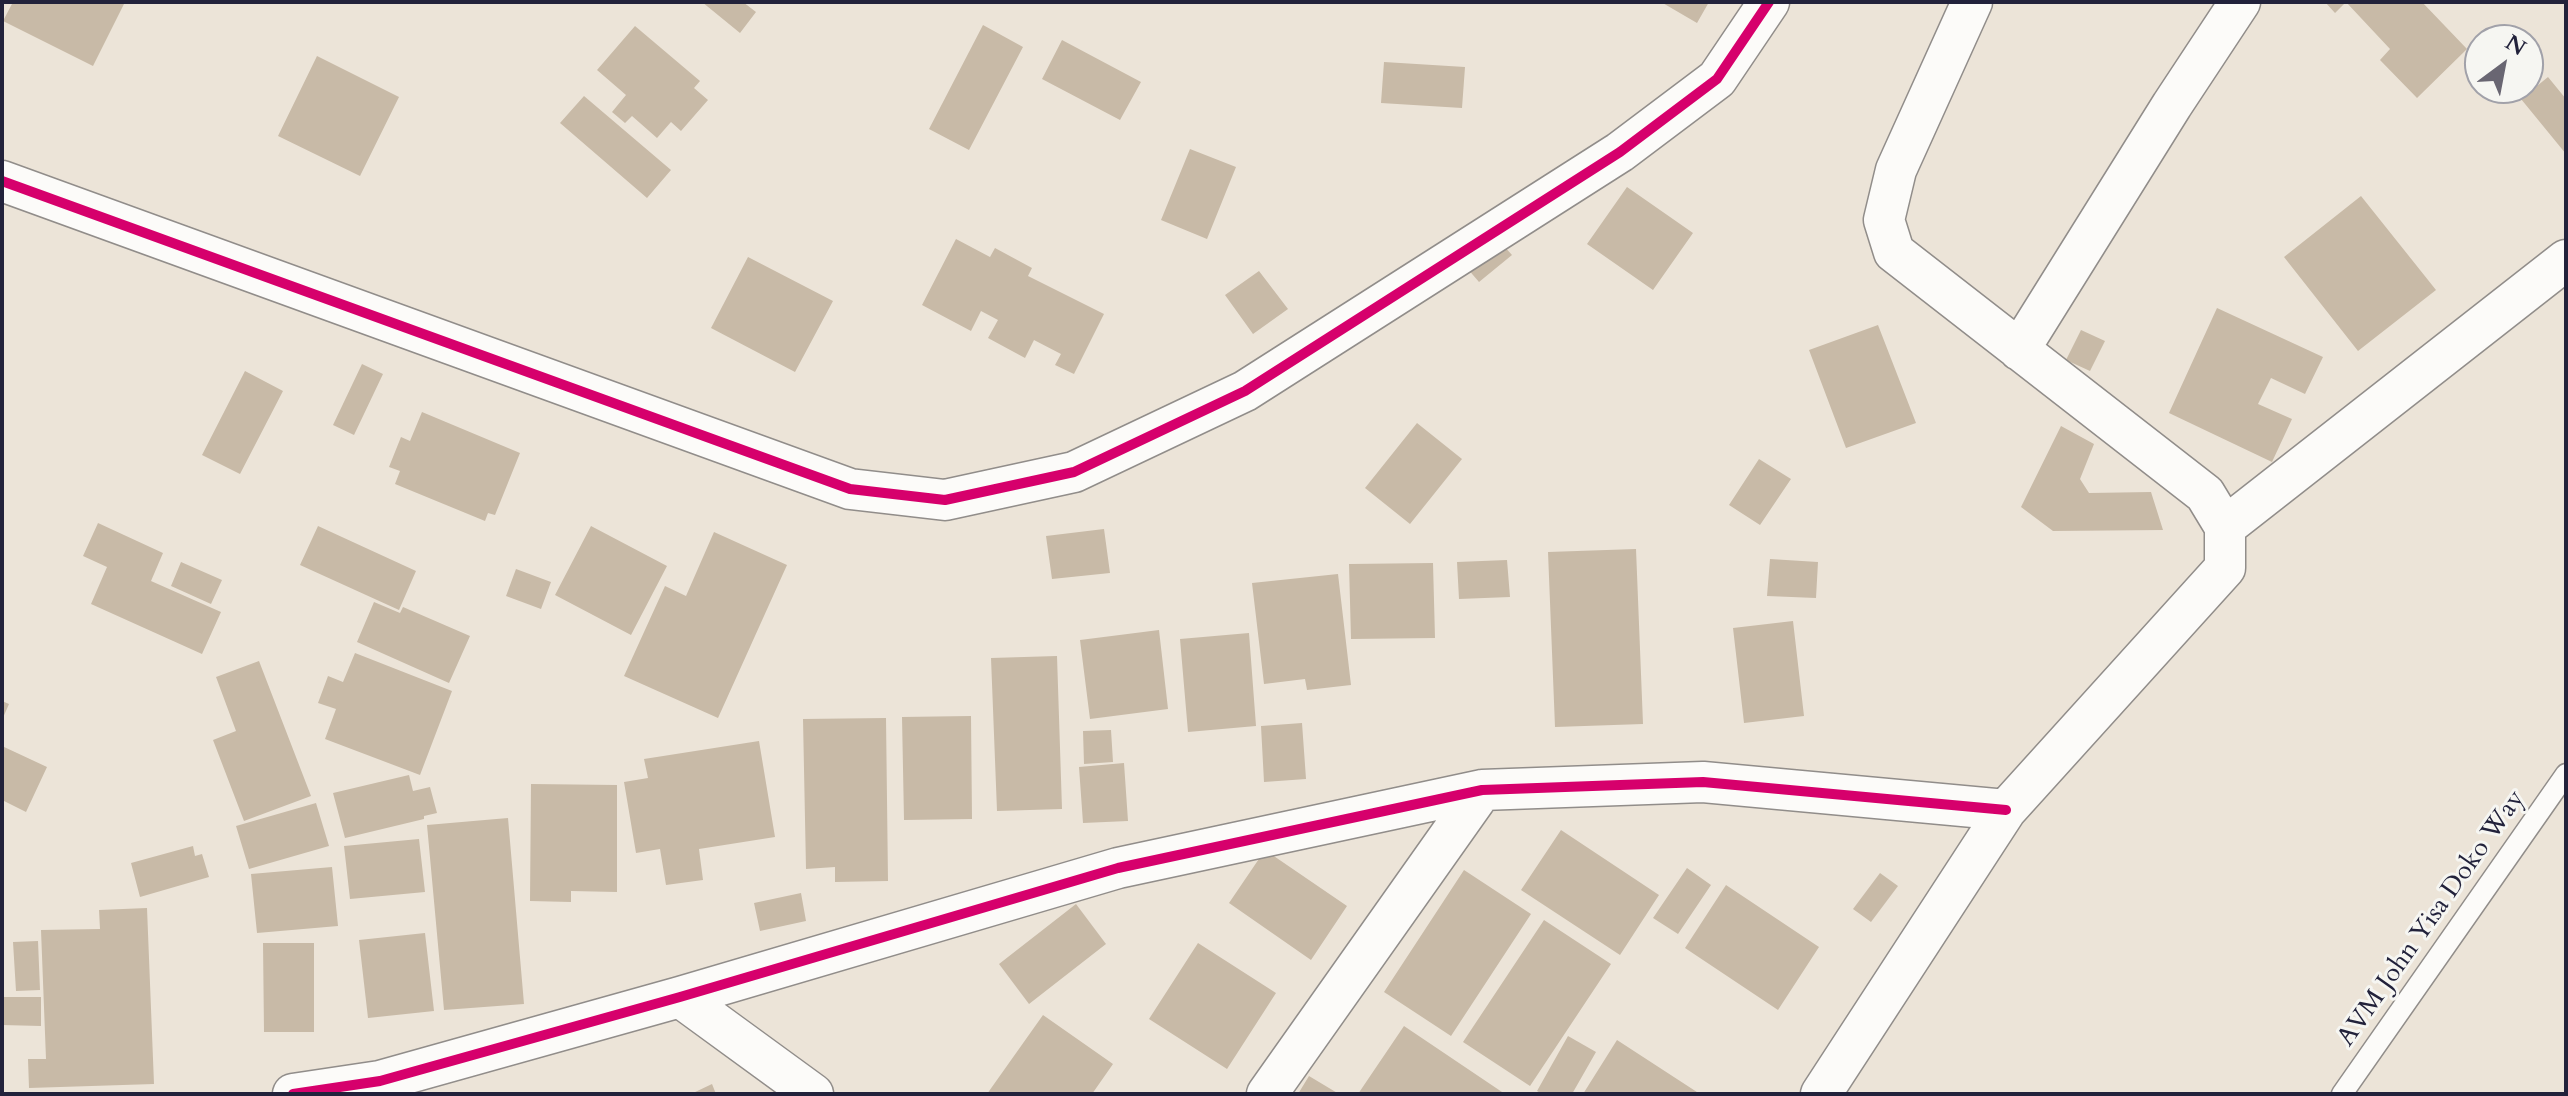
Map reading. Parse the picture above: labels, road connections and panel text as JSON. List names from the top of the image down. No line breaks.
{"streets":{"lane":["AVM John Yisa Doko Way"]},"north":"top right"}
